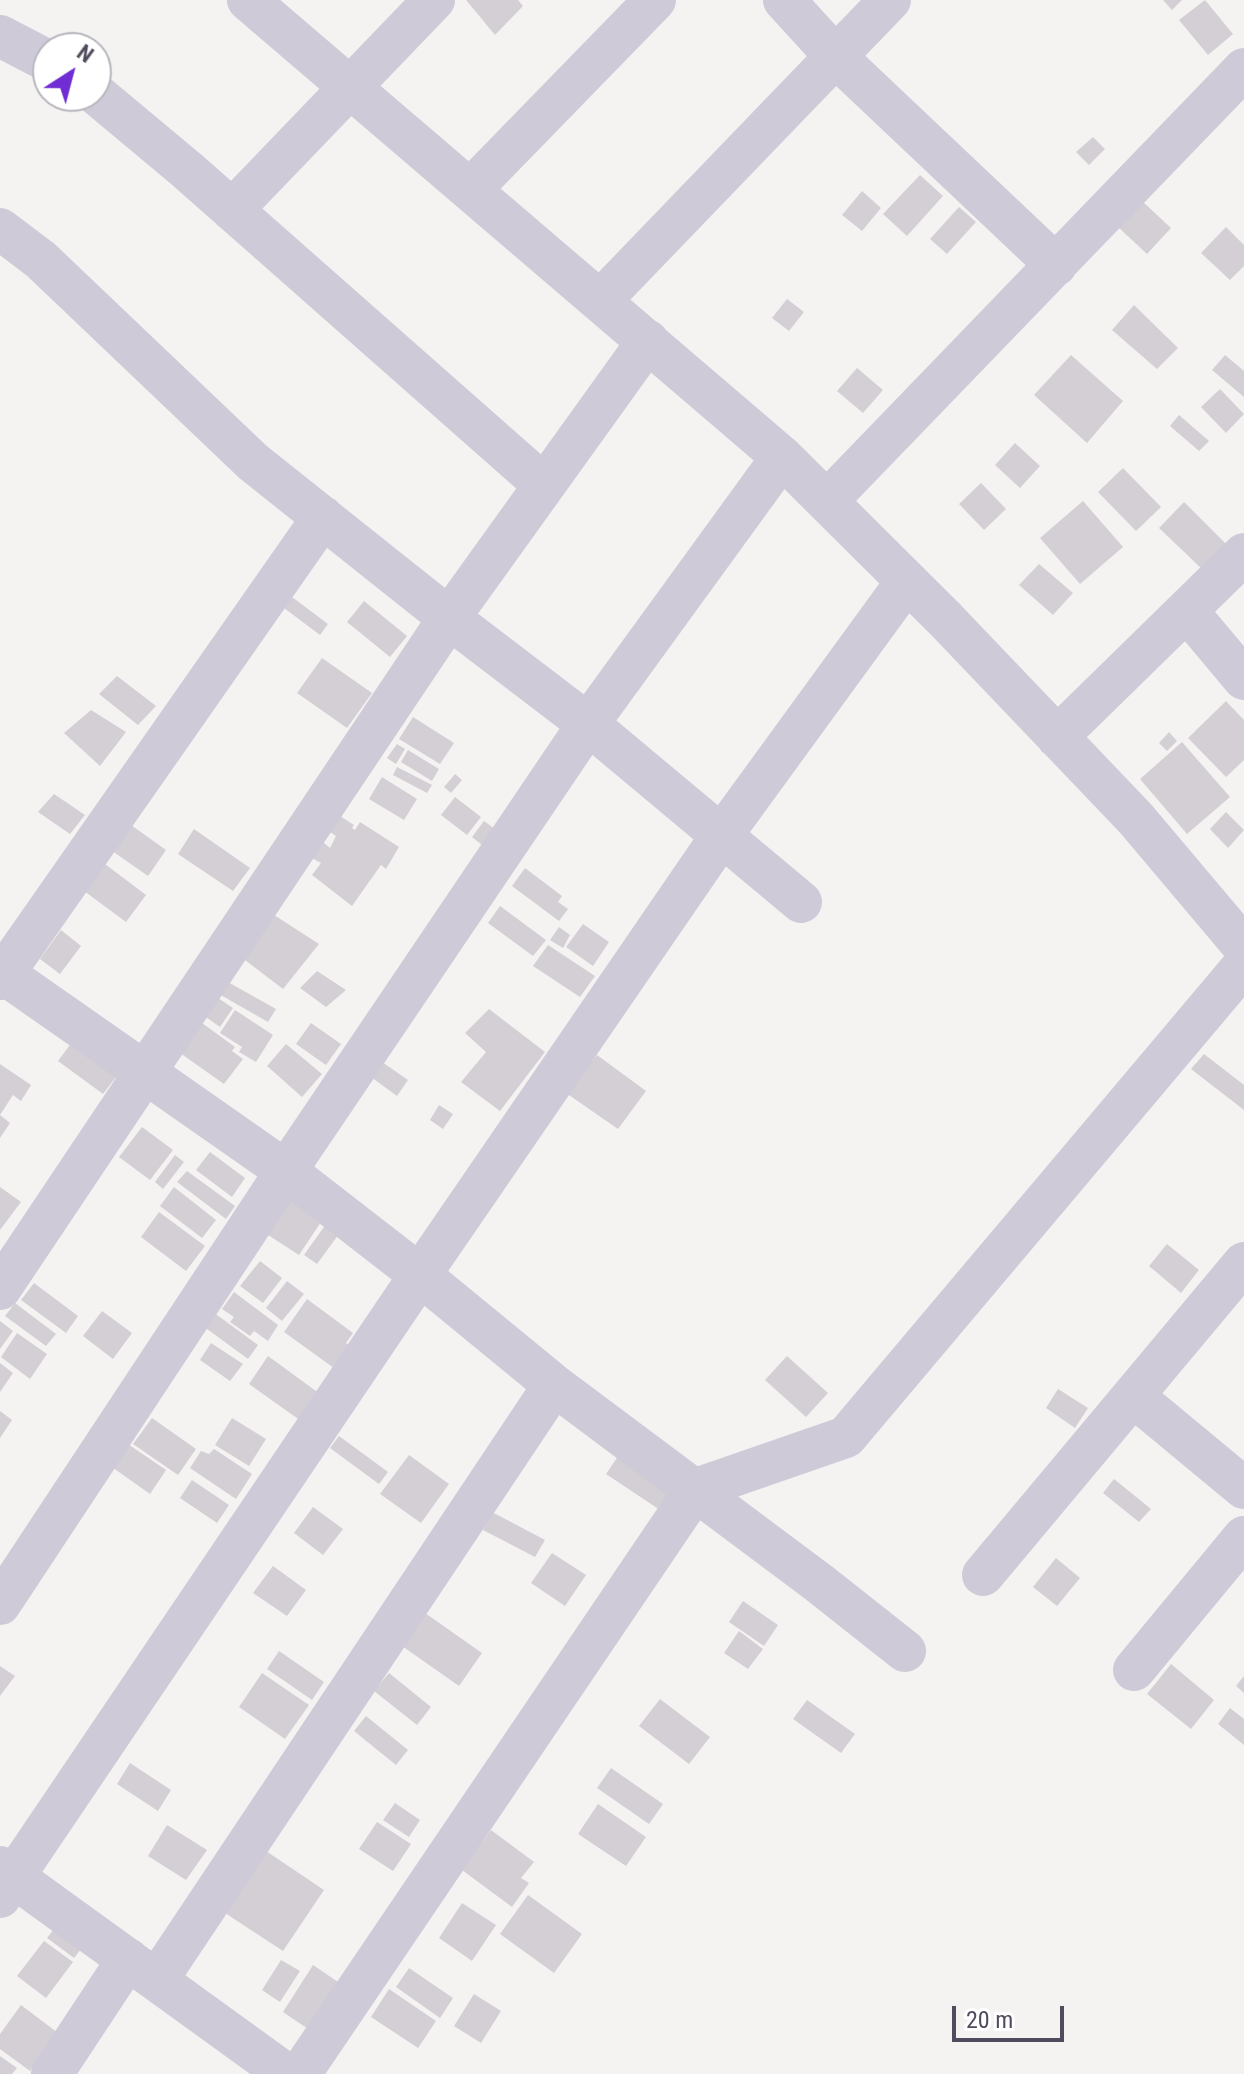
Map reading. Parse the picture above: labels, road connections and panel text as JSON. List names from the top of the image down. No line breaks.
{"scale_bar":"20 m","north":"top right"}
